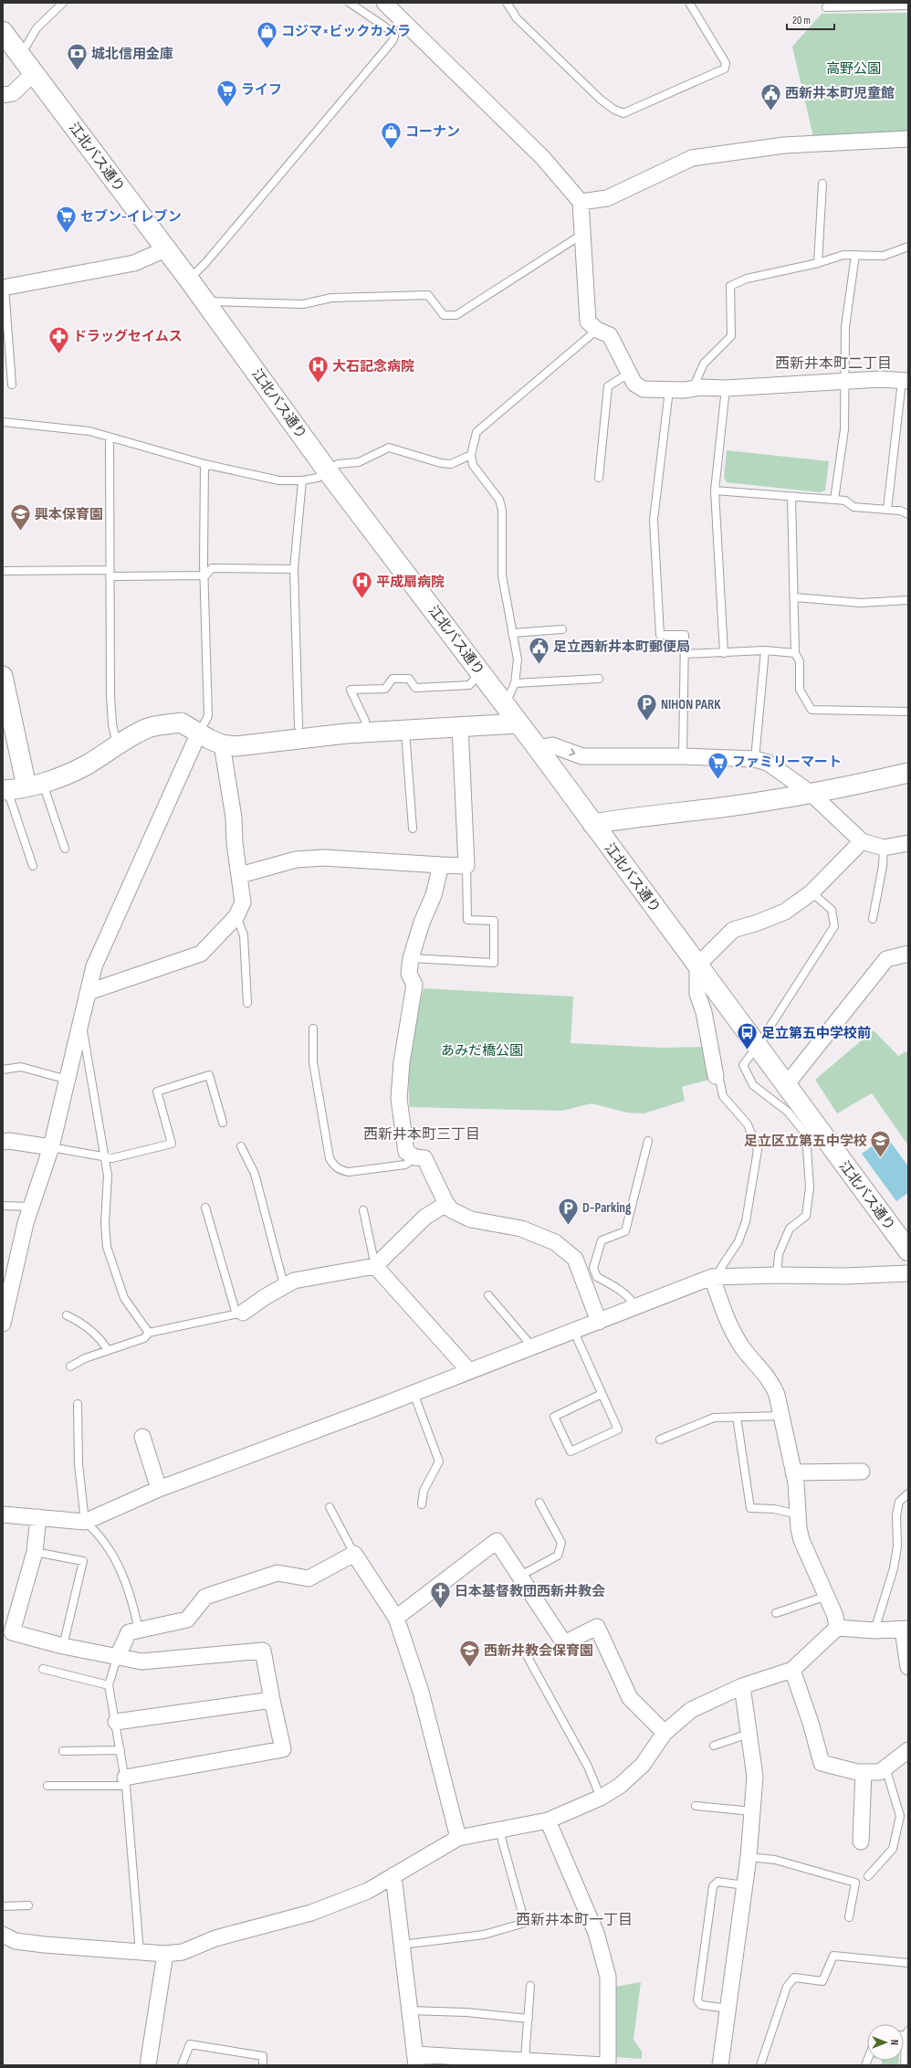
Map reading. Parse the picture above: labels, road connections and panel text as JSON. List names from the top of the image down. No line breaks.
{"streets":{"main road":["江北バス通り"]},"districts":["西新井本町二丁目","西新井本町三丁目","西新井本町一丁目"],"parks":["高野公園","あみだ橋公園"],"places":{"shop":["コジマ×ビックカメラ","コーナン"],"bank":["城北信用金庫"],"supermarket":["ライフ","セブン-イレブン","ファミリーマート"],"public building":["西新井本町児童館","足立西新井本町郵便局"],"pharmacy":["ドラッグセイムス"],"hospital":["大石記念病院","平成扇病院"],"school or university":["興本保育園","足立区立第五中学校","西新井教会保育園"],"parking":["NIHON PARK","D-Parking"],"bus stop":["足立第五中学校前"],"church":["日本基督教団西新井教会"]},"scale_bar":"20 m","north":"right"}
